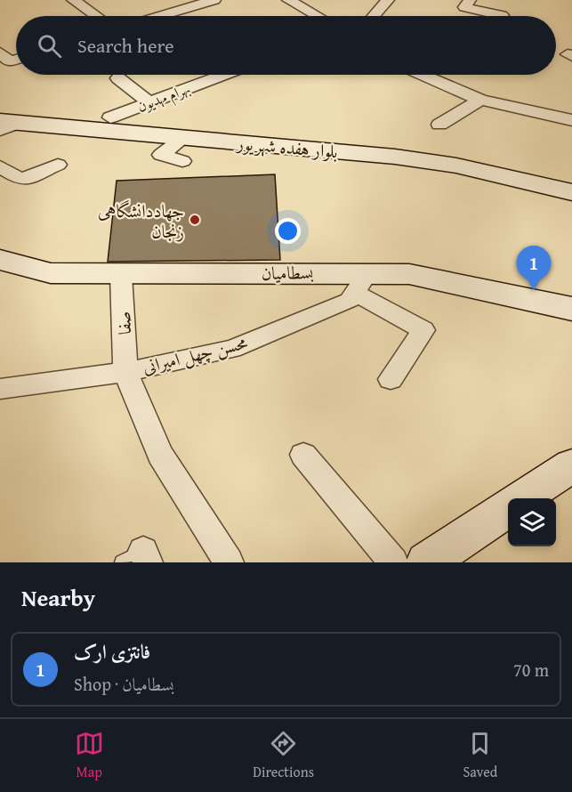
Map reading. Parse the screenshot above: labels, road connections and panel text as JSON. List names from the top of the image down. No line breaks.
{"streets":{"main road":["بلوار هفده شهریور","بسطامیان"],"street":["بهرام مهدیون","صفا","محسن چهل امیرانی"]},"crossings":[["بهرام مهدیون","بلوار هفده شهریور"],["بسطامیان","صفا"],["بسطامیان","محسن چهل امیرانی"],["صفا","محسن چهل امیرانی"]],"places":["جهاددانشگاهی زنجان"],"page":{"search":"Search here","pins":"1","heading":"Nearby","list":[{"mark":"1","name":"فانتزی ارک","note":"Shop · بسطامیان","value":"70 m"}],"nav":["Map","Directions","Saved"]}}
